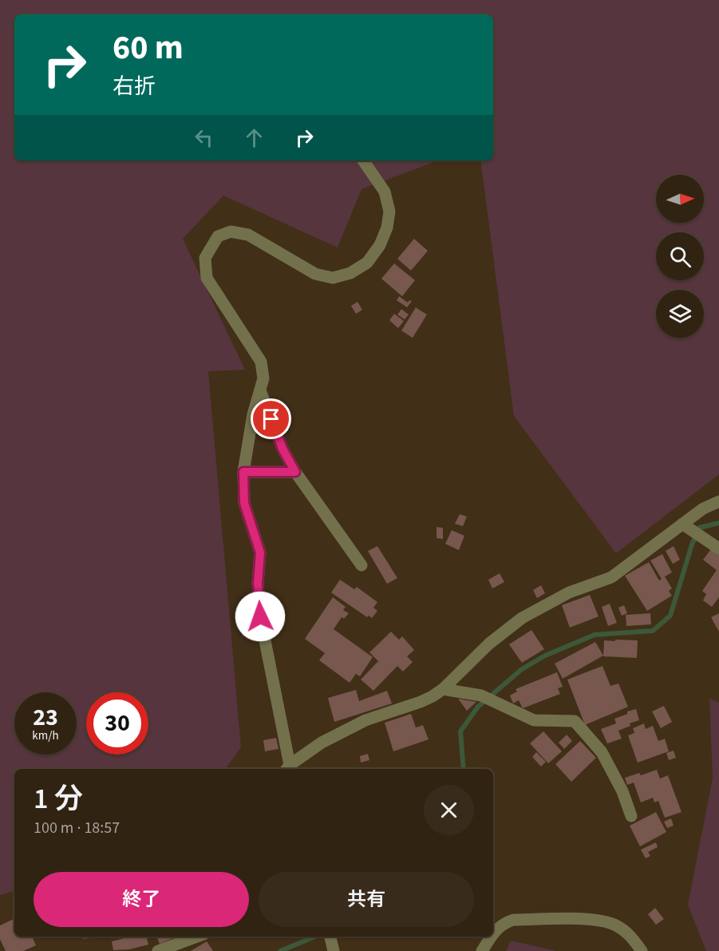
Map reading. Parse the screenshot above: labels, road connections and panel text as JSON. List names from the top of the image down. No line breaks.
{"north":"right","page":{"turn":["60 m","右折"],"speed":"23 km/h","limit":"30","heading":["1 分","100 m · 18:57"],"buttons":["終了","共有"]}}
